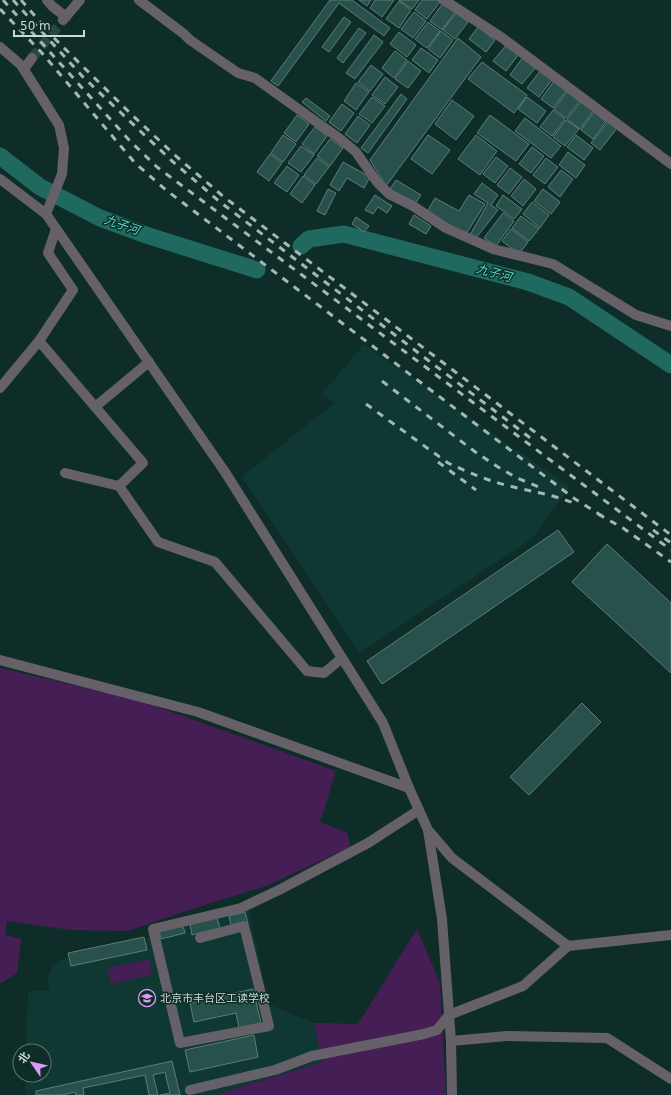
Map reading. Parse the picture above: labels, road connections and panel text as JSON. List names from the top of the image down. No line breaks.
{"water":["九子河"],"places":{"school or university":["北京市丰台区工读学校"]},"scale_bar":"50 m","north":"top left"}
